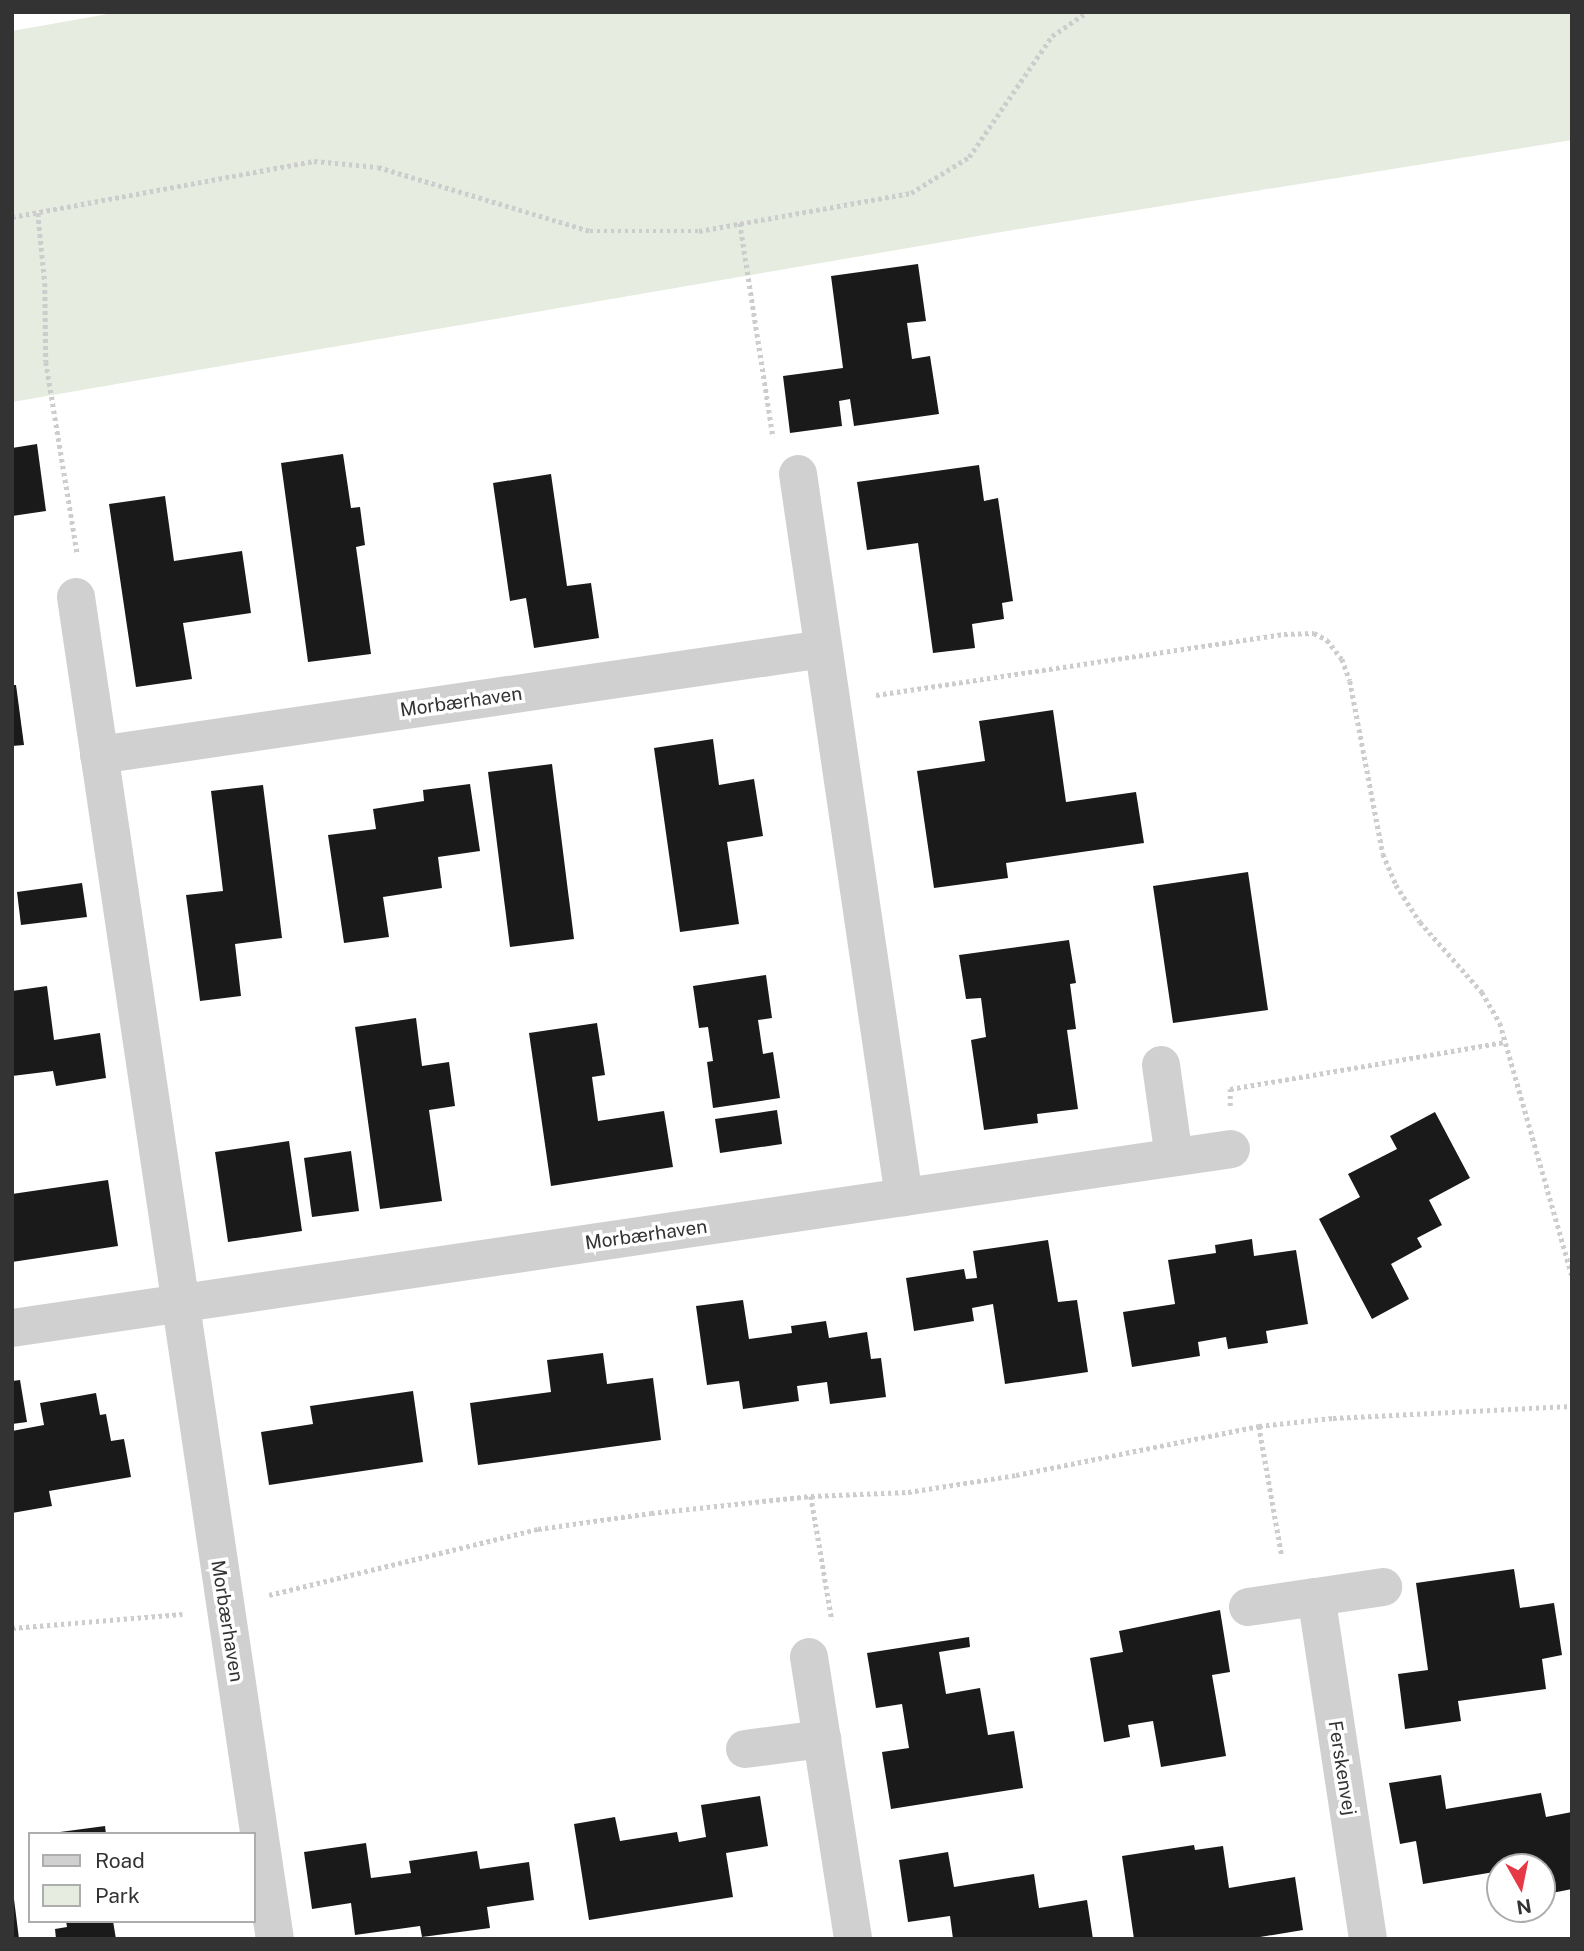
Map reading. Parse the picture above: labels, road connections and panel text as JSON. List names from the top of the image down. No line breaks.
{"streets":{"street":["Morbærhaven","Ferskenvej"]},"legend":["Road","Park"],"north":"bottom"}
